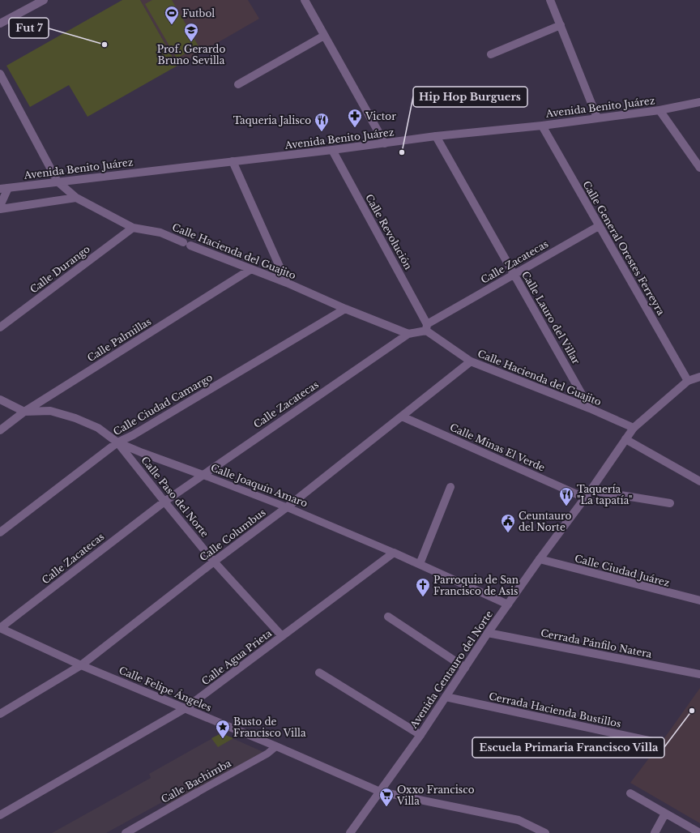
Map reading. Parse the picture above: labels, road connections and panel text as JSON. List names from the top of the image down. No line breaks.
{"streets":{"street":["Avenida Benito Juárez","Calle Revolución","Calle General Orestes Ferreyra","Calle Hacienda del Guajito","Calle Zacatecas","Calle Durango","Calle Lauro del Villar","Calle Palmillas","Calle Ciudad Camargo","Calle Minas El Verde","Calle Joaquín Amaro","Calle Paso del Norte","Calle Columbus","Calle Ciudad Juárez","Cerrada Pánfilo Natera","Calle Agua Prieta","Avenida Centauro del Norte","Calle Felipe Ángeles","Cerrada Hacienda Bustillos","Calle Bachimba"]},"crossings":[["Avenida Benito Juárez","Calle Revolución"],["Avenida Benito Juárez","Calle General Orestes Ferreyra"],["Avenida Benito Juárez","Calle Hacienda del Guajito"],["Avenida Benito Juárez","Calle Lauro del Villar"],["Calle Revolución","Calle Hacienda del Guajito"],["Calle Revolución","Calle Zacatecas"],["Calle General Orestes Ferreyra","Calle Zacatecas"],["Calle General Orestes Ferreyra","Avenida Centauro del Norte"],["Calle Hacienda del Guajito","Calle Zacatecas"],["Calle Hacienda del Guajito","Calle Durango"],["Calle Hacienda del Guajito","Calle Lauro del Villar"],["Calle Hacienda del Guajito","Calle Palmillas"],["Calle Hacienda del Guajito","Calle Ciudad Camargo"],["Calle Hacienda del Guajito","Calle Columbus"],["Calle Hacienda del Guajito","Avenida Centauro del Norte"],["Calle Zacatecas","Calle Lauro del Villar"],["Calle Zacatecas","Calle Joaquín Amaro"],["Calle Zacatecas","Calle Paso del Norte"],["Calle Zacatecas","Calle Felipe Ángeles"],["Calle Palmillas","Calle Joaquín Amaro"],["Calle Ciudad Camargo","Calle Joaquín Amaro"],["Calle Ciudad Camargo","Calle Paso del Norte"],["Calle Minas El Verde","Calle Columbus"],["Calle Minas El Verde","Avenida Centauro del Norte"],["Calle Joaquín Amaro","Calle Paso del Norte"],["Calle Joaquín Amaro","Calle Columbus"],["Calle Joaquín Amaro","Calle Agua Prieta"],["Calle Joaquín Amaro","Avenida Centauro del Norte"],["Calle Paso del Norte","Calle Columbus"],["Calle Paso del Norte","Calle Agua Prieta"],["Calle Columbus","Calle Felipe Ángeles"],["Calle Ciudad Juárez","Avenida Centauro del Norte"],["Cerrada Pánfilo Natera","Avenida Centauro del Norte"],["Calle Agua Prieta","Calle Felipe Ángeles"],["Avenida Centauro del Norte","Calle Felipe Ángeles"],["Avenida Centauro del Norte","Cerrada Hacienda Bustillos"],["Calle Felipe Ángeles","Calle Bachimba"]],"places":{"sports":["Futbol"],"school or university":["Prof. Gerardo Bruno Sevilla"],"other":["Fut 7","Hip Hop Burguers","Escuela Primaria Francisco Villa"],"pharmacy":["Victor"],"restaurant":["Taqueria Jalisco","Taquería \"La tapatía\""],"public building":["Ceuntauro del Norte"],"church":["Parroquia de San Francisco de Asis"],"place":["Busto de Francisco Villa"],"supermarket":["Oxxo Francisco Villa"]}}
